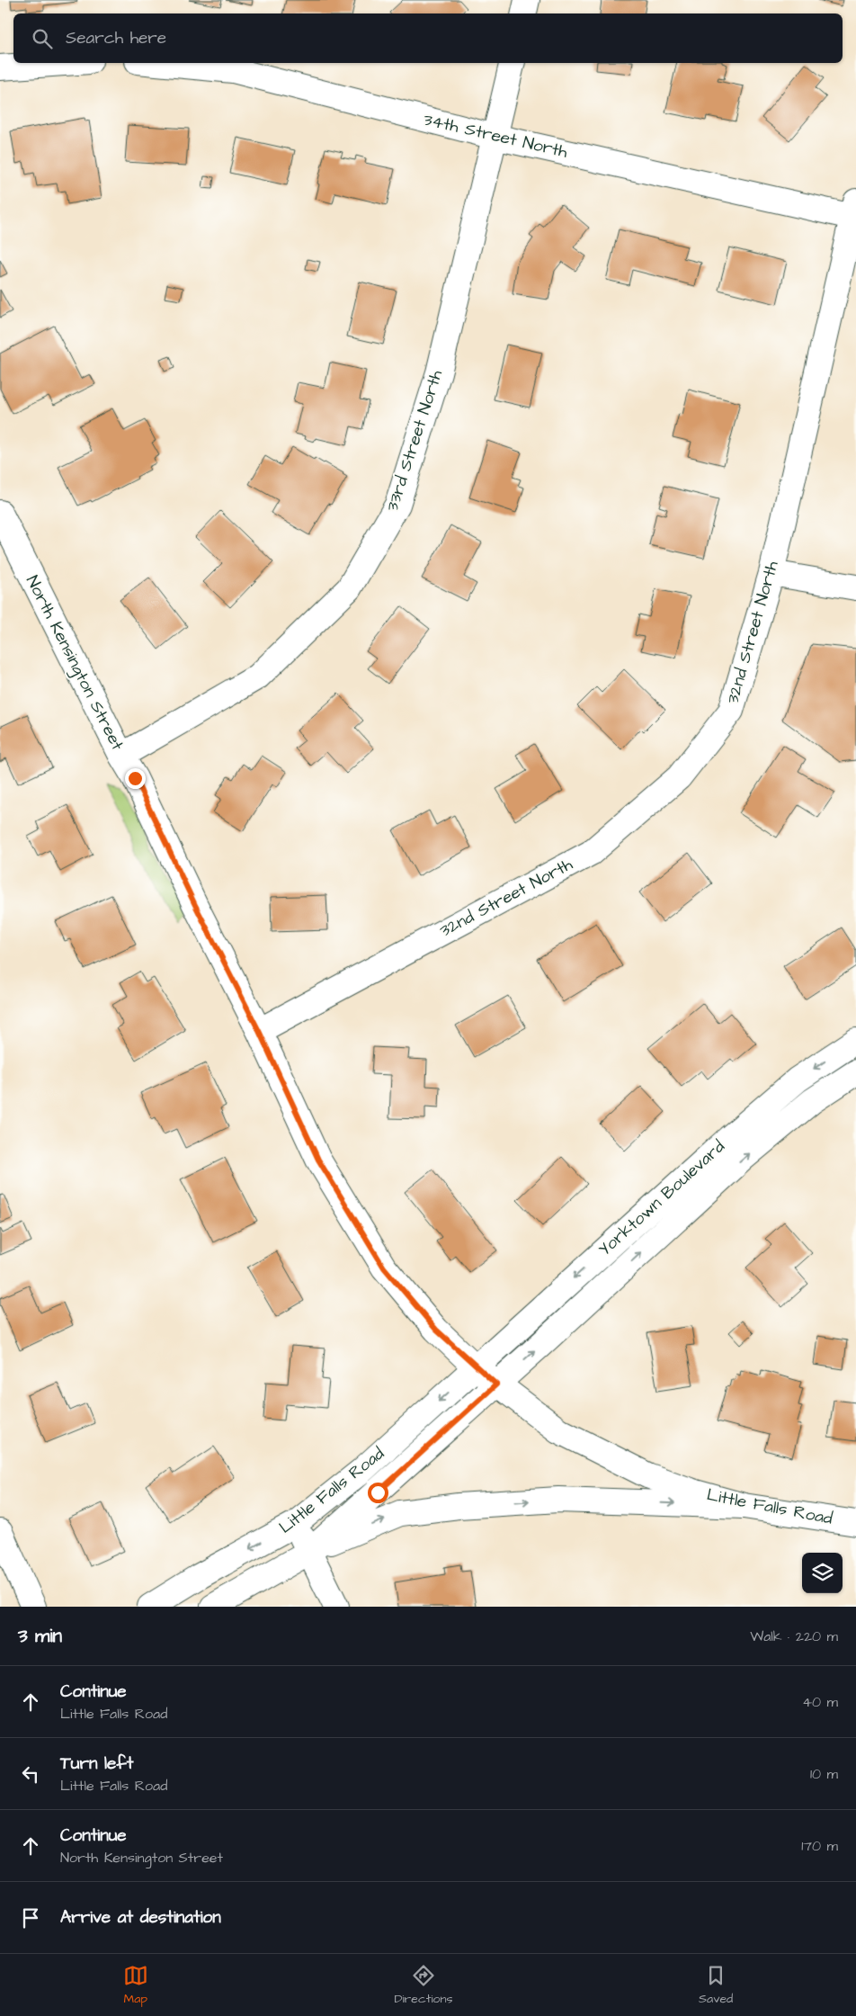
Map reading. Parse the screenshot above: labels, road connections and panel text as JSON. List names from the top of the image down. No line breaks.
{"streets":{"street":["34th Street North","33rd Street North","32nd Street North","North Kensington Street","Yorktown Boulevard","Little Falls Road"]},"crossings":[["34th Street North","33rd Street North"],["34th Street North","32nd Street North"],["33rd Street North","North Kensington Street"],["32nd Street North","North Kensington Street"],["North Kensington Street","Yorktown Boulevard"],["North Kensington Street","Little Falls Road"],["Yorktown Boulevard","Little Falls Road"]],"page":{"search":"Search here","heading":["3 min","Walk · 220 m"],"list":[["Continue","Little Falls Road","40 m"],["Turn left","Little Falls Road","10 m"],["Continue","North Kensington Street","170 m"],"Arrive at destination"],"nav":["Map","Directions","Saved"]}}
